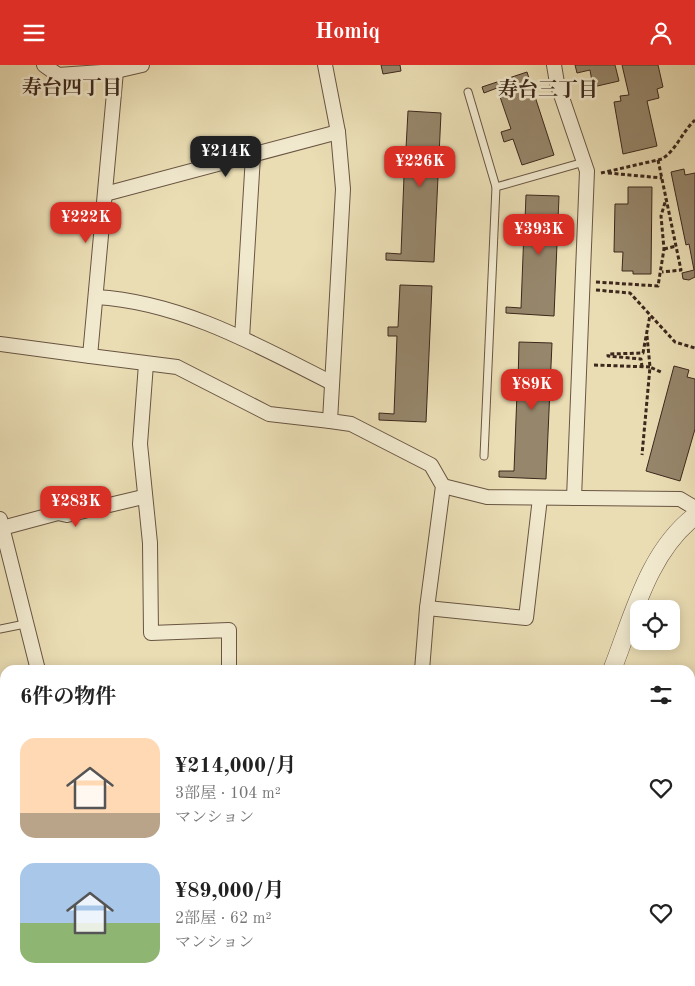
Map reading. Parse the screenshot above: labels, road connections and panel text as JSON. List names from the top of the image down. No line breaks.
{"districts":["寿台四丁目","寿台三丁目"],"page":{"header":"Homiq","price":["¥214K","¥226K","¥222K","¥393K","¥89K","¥283K"],"heading":"6件の物件","list":[{"name":"¥214,000/月","note":"3部屋 · 104 m² · マンション"},{"name":"¥89,000/月","note":"2部屋 · 62 m² · マンション"}]}}
